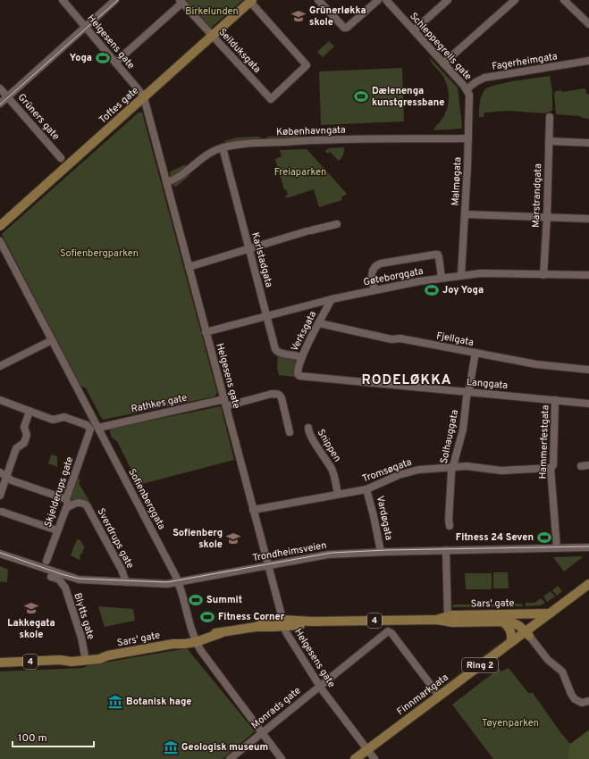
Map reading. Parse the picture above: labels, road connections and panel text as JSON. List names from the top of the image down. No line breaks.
{"streets":{"main road":["Toftes gate","Sars' gate","4","Ring 2","Finnmarkgata"],"street":["Helgesens gate","Schleppegrells gate","Seilduksgata","Fagerheimgata","Grüners gate","Københavngata","Malmøgata","Marstrandgata","Karlstadgata","Gøteborggata","Verksgata","Fjellgata","Langgata","Rathkes gate","Solhauggata","Hammerfestgata","Snippen","Tromsøgata","Skjelderups gate","Sofienberggata","Vardøgata","Sverdrups gate","Trondheimsveien","Blytts gate","Monrads gate"]},"crossings":[["Helgesens gate","Toftes gate"],["Helgesens gate","Københavngata"],["Helgesens gate","Gøteborggata"],["Helgesens gate","Rathkes gate"],["Helgesens gate","Tromsøgata"],["Helgesens gate","Trondheimsveien"],["Helgesens gate","Sars' gate"],["Helgesens gate","Finnmarkgata"],["Helgesens gate","Monrads gate"],["Schleppegrells gate","Fagerheimgata"],["Schleppegrells gate","Malmøgata"],["Seilduksgata","Toftes gate"],["Fagerheimgata","Malmøgata"],["Københavngata","Malmøgata"],["Københavngata","Karlstadgata"],["Malmøgata","Gøteborggata"],["Marstrandgata","Gøteborggata"],["Karlstadgata","Gøteborggata"],["Karlstadgata","Verksgata"],["Gøteborggata","Verksgata"],["Verksgata","Fjellgata"],["Verksgata","Langgata"],["Fjellgata","Solhauggata"],["Langgata","Solhauggata"],["Langgata","Hammerfestgata"],["Rathkes gate","Sofienberggata"],["Solhauggata","Tromsøgata"],["Hammerfestgata","Tromsøgata"],["Hammerfestgata","Trondheimsveien"],["Snippen","Tromsøgata"],["Tromsøgata","Vardøgata"],["Skjelderups gate","Sverdrups gate"],["Sofienberggata","Trondheimsveien"],["Sofienberggata","Sars' gate"],["Sofienberggata","Monrads gate"],["Vardøgata","Trondheimsveien"],["Sverdrups gate","Trondheimsveien"],["Sars' gate","Blytts gate"],["Sars' gate","Finnmarkgata"],["Finnmarkgata","Monrads gate"]],"districts":["RODELØKKA"],"parks":["Birkelunden","Freiaparken","Sofienbergparken","Tøyenparken"],"places":{"school or university":["Grünerløkka skole","Sofienberg skole","Lakkegata skole"],"sports":["Yoga","Dælenenga kunstgressbane","Joy Yoga","Fitness 24 Seven","Summit","Fitness Corner"],"museum":["Botanisk hage","Geologisk museum"]},"scale_bar":"100 m"}
